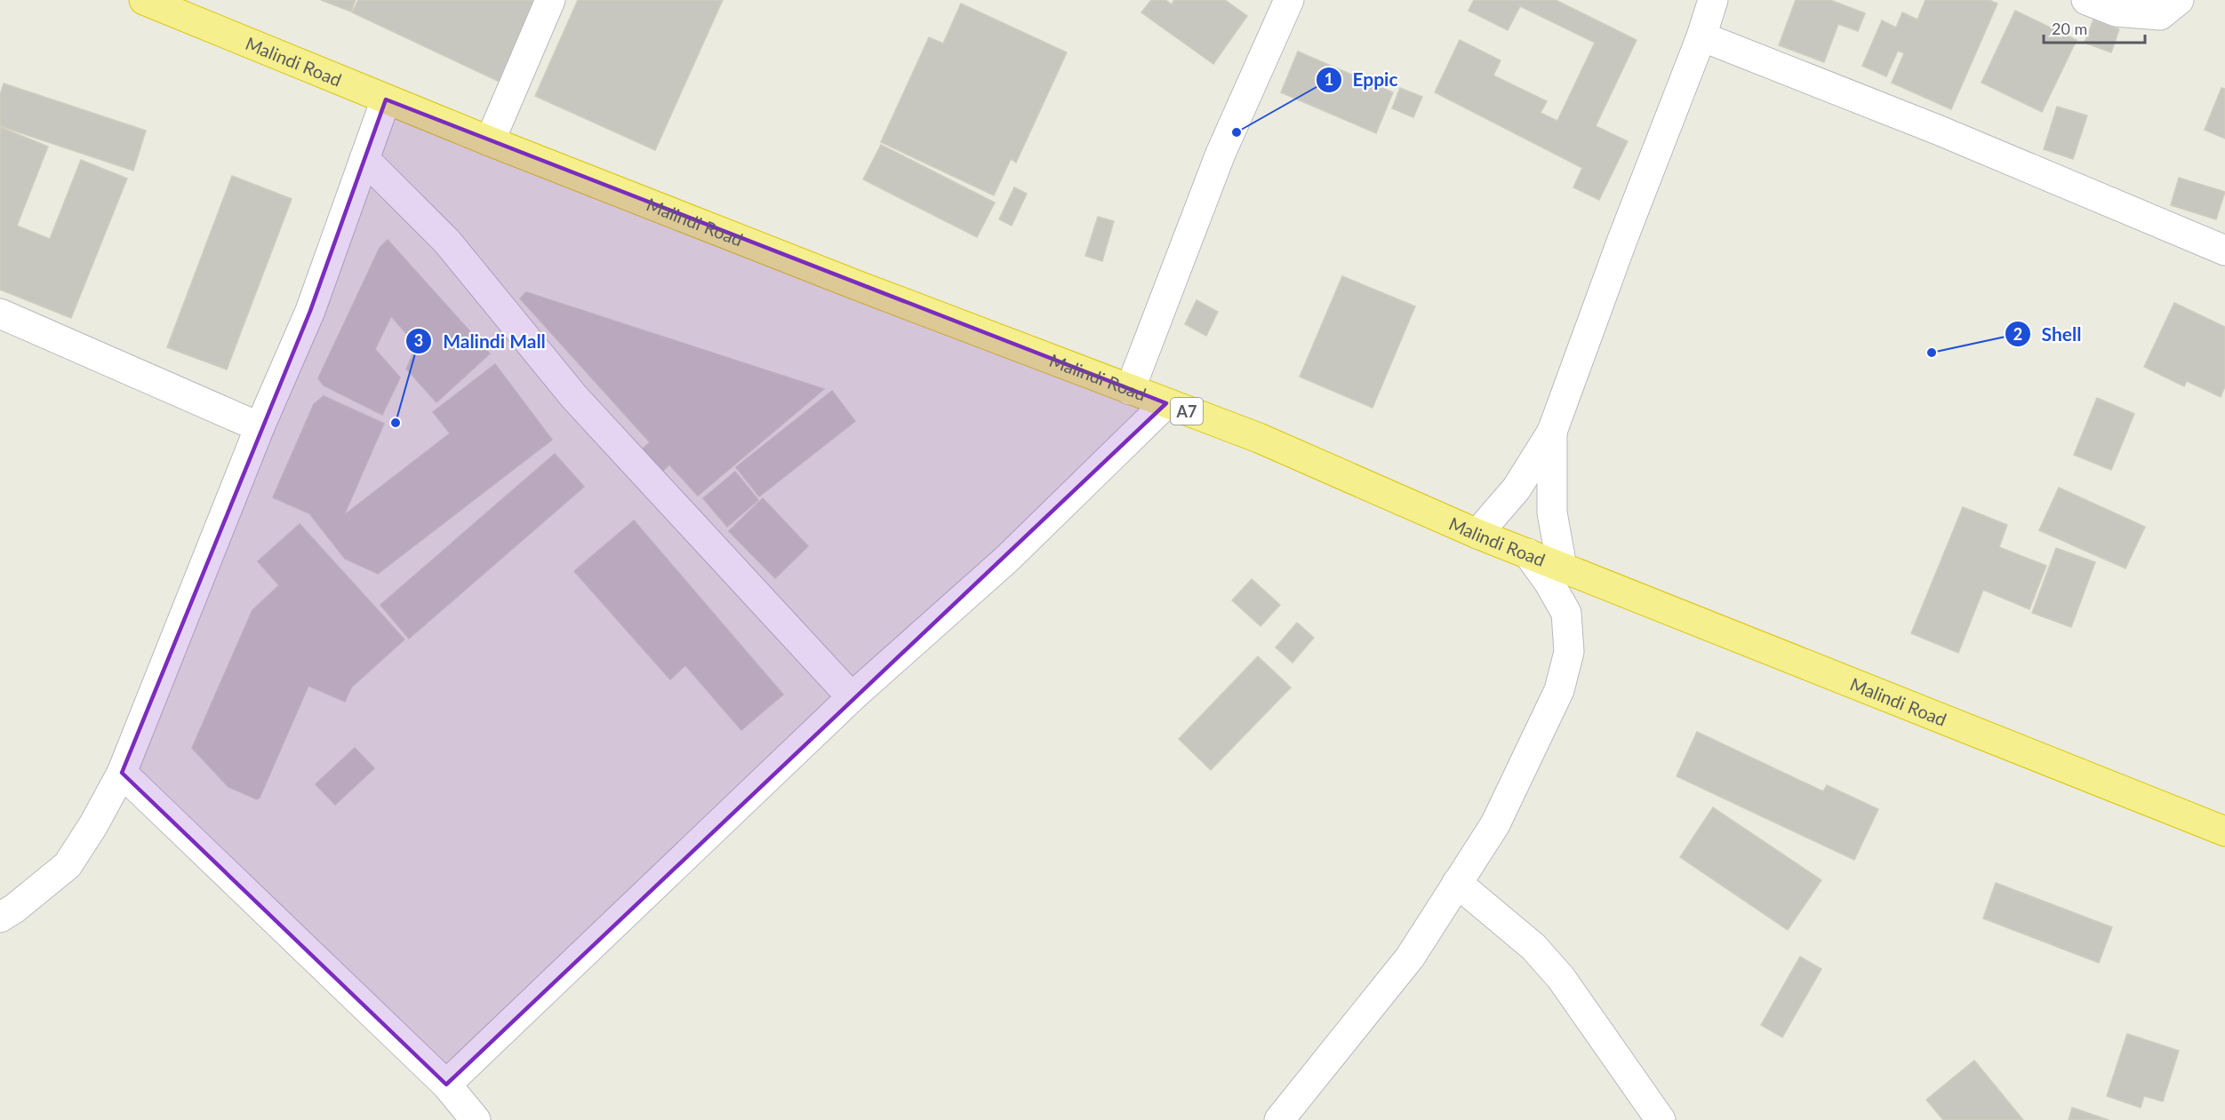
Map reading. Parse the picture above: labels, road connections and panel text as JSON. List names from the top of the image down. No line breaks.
{"streets":{"highway":["Malindi Road","A7"]},"places":["Eppic","Shell","Malindi Mall"],"scale_bar":"20 m"}
